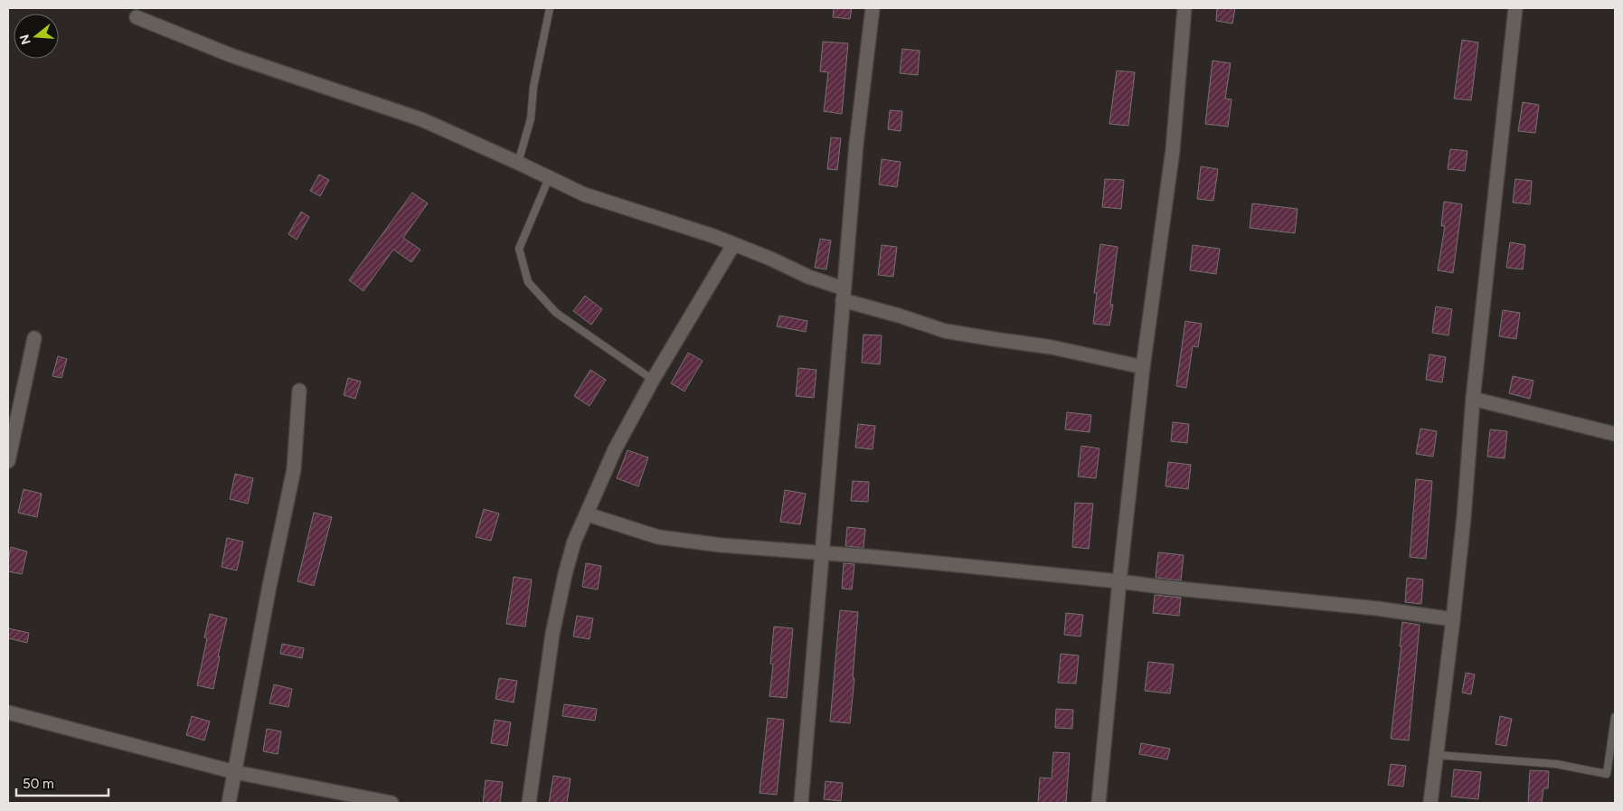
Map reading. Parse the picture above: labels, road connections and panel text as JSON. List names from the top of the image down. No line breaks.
{"scale_bar":"50 m","north":"left"}
